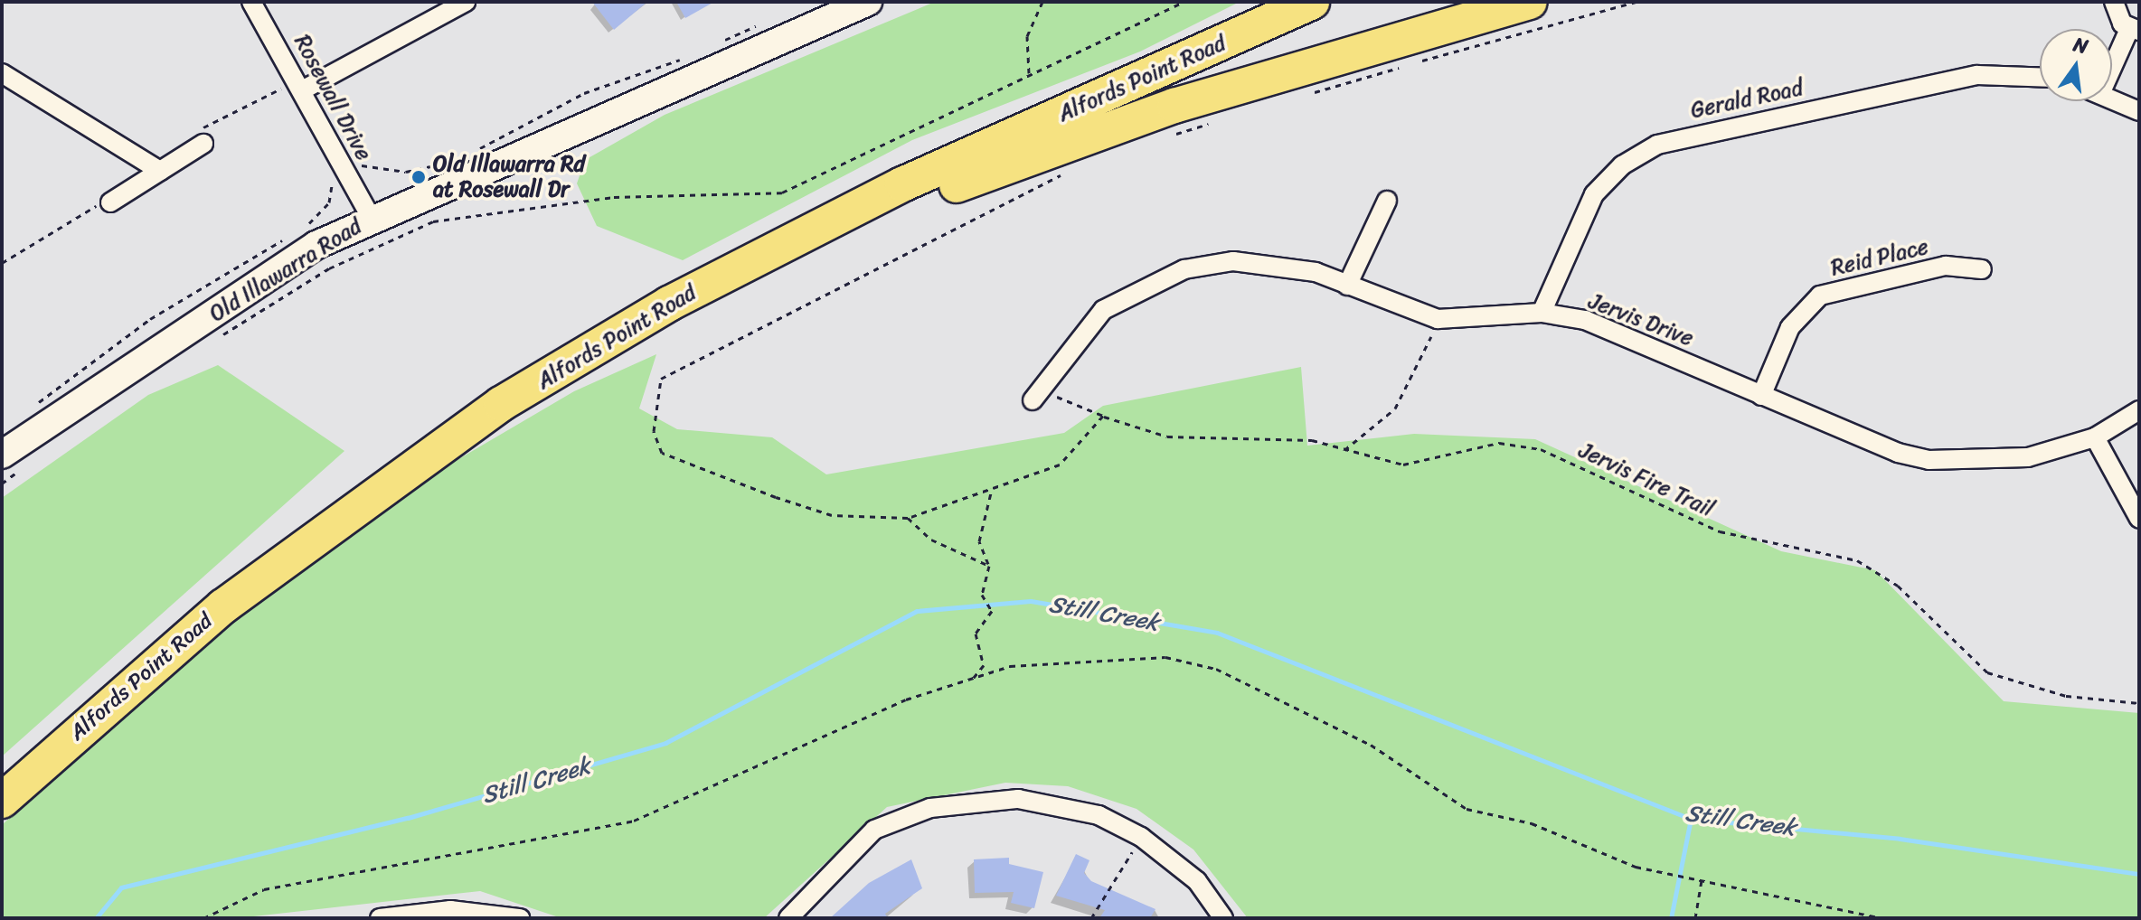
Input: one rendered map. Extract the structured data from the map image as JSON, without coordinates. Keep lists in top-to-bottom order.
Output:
{
  "streets": {
    "highway": ["Alfords Point Road"],
    "street": [
      "Rosewall Drive",
      "Gerald Road",
      "Reid Place",
      "Old Illawarra Road",
      "Jervis Drive"
    ],
    "path": ["Jervis Fire Trail"]
  },
  "crossings": [
    ["Rosewall Drive", "Old Illawarra Road"],
    ["Gerald Road", "Jervis Drive"],
    ["Reid Place", "Jervis Drive"],
    ["Jervis Drive", "Jervis Fire Trail"]
  ],
  "water": ["Still Creek"],
  "places": ["Old Illawarra Rd at Rosewall Dr"],
  "north": "top"
}
